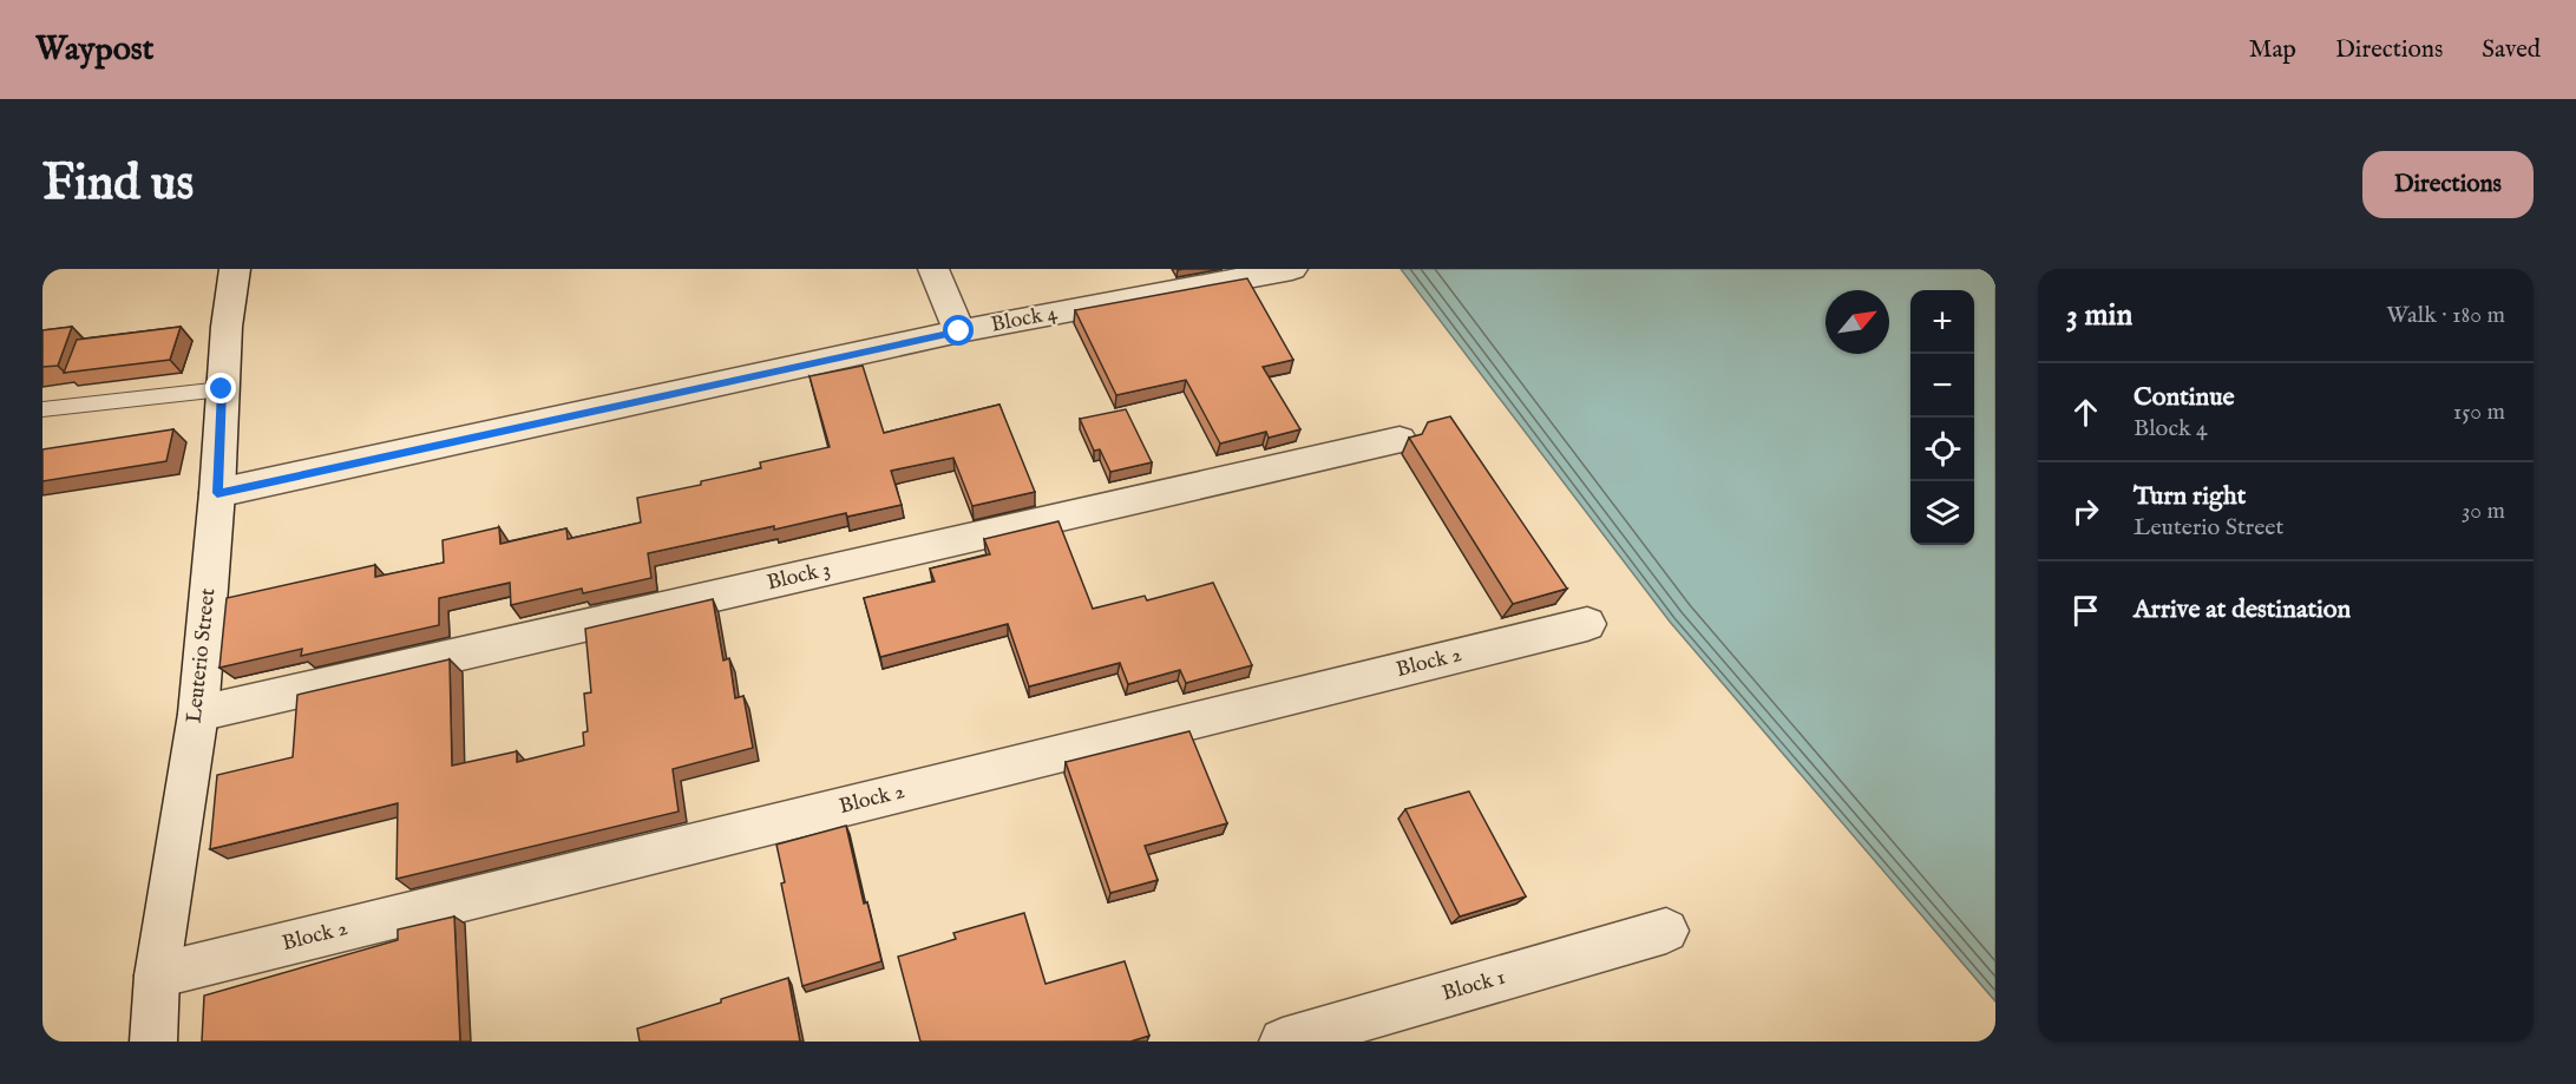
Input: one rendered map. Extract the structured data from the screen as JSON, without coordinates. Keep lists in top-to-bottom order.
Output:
{
  "streets": {
    "street": [
      "Block 4",
      "Block 3",
      "Leuterio Street",
      "Block 2",
      "Block 1"
    ]
  },
  "crossings": [
    ["Block 4", "Leuterio Street"],
    ["Block 3", "Leuterio Street"],
    ["Leuterio Street", "Block 2"]
  ],
  "north": "top right",
  "page": {
    "header": "Waypost",
    "nav": ["Map", "Directions", "Saved"],
    "buttons": "Directions",
    "title": "Find us",
    "heading": ["3 min", "Walk · 180 m"],
    "map_buttons": ["+", "−"],
    "list": [
      ["Continue", "Block 4", "150 m"],
      ["Turn right", "Leuterio Street", "30 m"],
      "Arrive at destination"
    ]
  }
}
